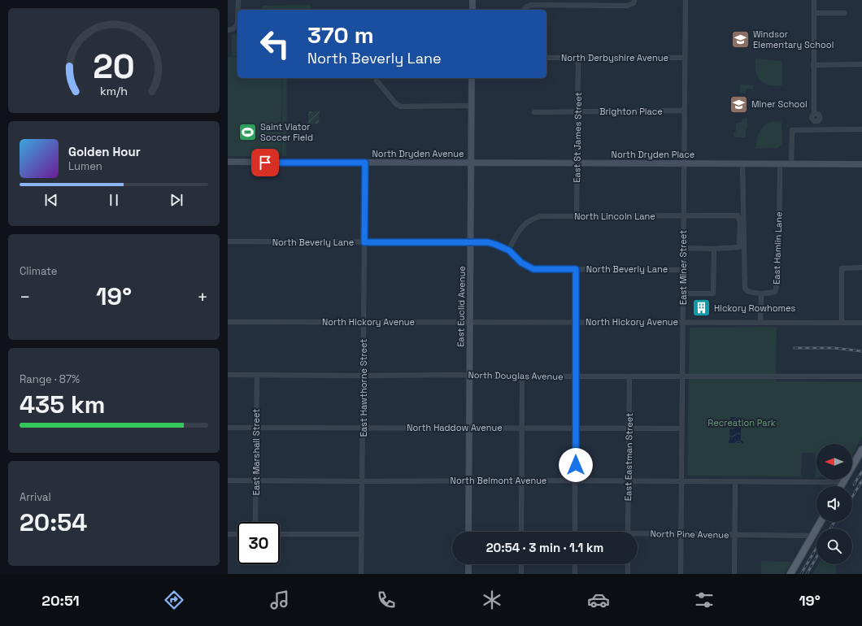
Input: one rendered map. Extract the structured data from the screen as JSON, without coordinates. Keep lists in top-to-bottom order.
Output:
{
  "streets": {
    "street": [
      "North Derbyshire Avenue",
      "Brighton Place",
      "East St James Street",
      "North Dryden Avenue",
      "North Dryden Place",
      "North Lincoln Lane",
      "North Beverly Lane",
      "East Hamlin Lane",
      "East Miner Street",
      "East Euclid Avenue",
      "North Hickory Avenue",
      "North Douglas Avenue",
      "East Hawthorne Street",
      "North Haddow Avenue",
      "East Marshall Street",
      "East Eastman Street",
      "North Belmont Avenue",
      "North Pine Avenue"
    ]
  },
  "crossings": [
    ["North Derbyshire Avenue", "East St James Street"],
    ["North Derbyshire Avenue", "East Miner Street"],
    ["Brighton Place", "East St James Street"],
    ["Brighton Place", "East Miner Street"],
    ["East St James Street", "North Dryden Place"],
    ["East St James Street", "North Lincoln Lane"],
    ["North Dryden Avenue", "North Dryden Place"],
    ["North Dryden Avenue", "East Euclid Avenue"],
    ["North Dryden Avenue", "East Hawthorne Street"],
    ["North Dryden Place", "East Hamlin Lane"],
    ["North Dryden Place", "East Miner Street"],
    ["North Dryden Place", "East Euclid Avenue"],
    ["North Lincoln Lane", "North Beverly Lane"],
    ["North Lincoln Lane", "East Miner Street"],
    ["North Beverly Lane", "East Miner Street"],
    ["North Beverly Lane", "East Euclid Avenue"],
    ["North Beverly Lane", "East Hawthorne Street"],
    ["East Miner Street", "North Hickory Avenue"],
    ["East Miner Street", "North Douglas Avenue"],
    ["East Miner Street", "North Haddow Avenue"],
    ["East Miner Street", "North Belmont Avenue"],
    ["East Miner Street", "North Pine Avenue"],
    ["East Euclid Avenue", "North Hickory Avenue"],
    ["East Euclid Avenue", "North Douglas Avenue"],
    ["East Euclid Avenue", "North Haddow Avenue"],
    ["East Euclid Avenue", "North Belmont Avenue"],
    ["North Hickory Avenue", "East Hawthorne Street"],
    ["North Douglas Avenue", "East Hawthorne Street"],
    ["North Douglas Avenue", "East Marshall Street"],
    ["North Douglas Avenue", "East Eastman Street"],
    ["East Hawthorne Street", "North Haddow Avenue"],
    ["East Hawthorne Street", "North Belmont Avenue"],
    ["North Haddow Avenue", "East Marshall Street"],
    ["North Haddow Avenue", "East Eastman Street"],
    ["East Marshall Street", "North Belmont Avenue"],
    ["East Eastman Street", "North Belmont Avenue"]
  ],
  "parks": ["Recreation Park"],
  "places": {
    "school or university": ["Windsor Elementary School", "Miner School"],
    "sports": ["Saint Viator Soccer Field"],
    "building": ["Hickory Rowhomes"]
  },
  "north": "left",
  "page": {
    "turn": ["370 m", "North Beverly Lane"],
    "song": ["Golden Hour", "Lumen"],
    "tile": [
      "Climate",
      ["Range · 87%", "435 km"],
      ["Arrival", "20:54"]
    ],
    "heat": ["−", "19°", "+"],
    "limit": "30",
    "trip": "20:54 · 3 min · 1.1 km",
    "tabs": ["20:51", "19°"],
    "gauge": ["20", "km/h"]
  }
}
